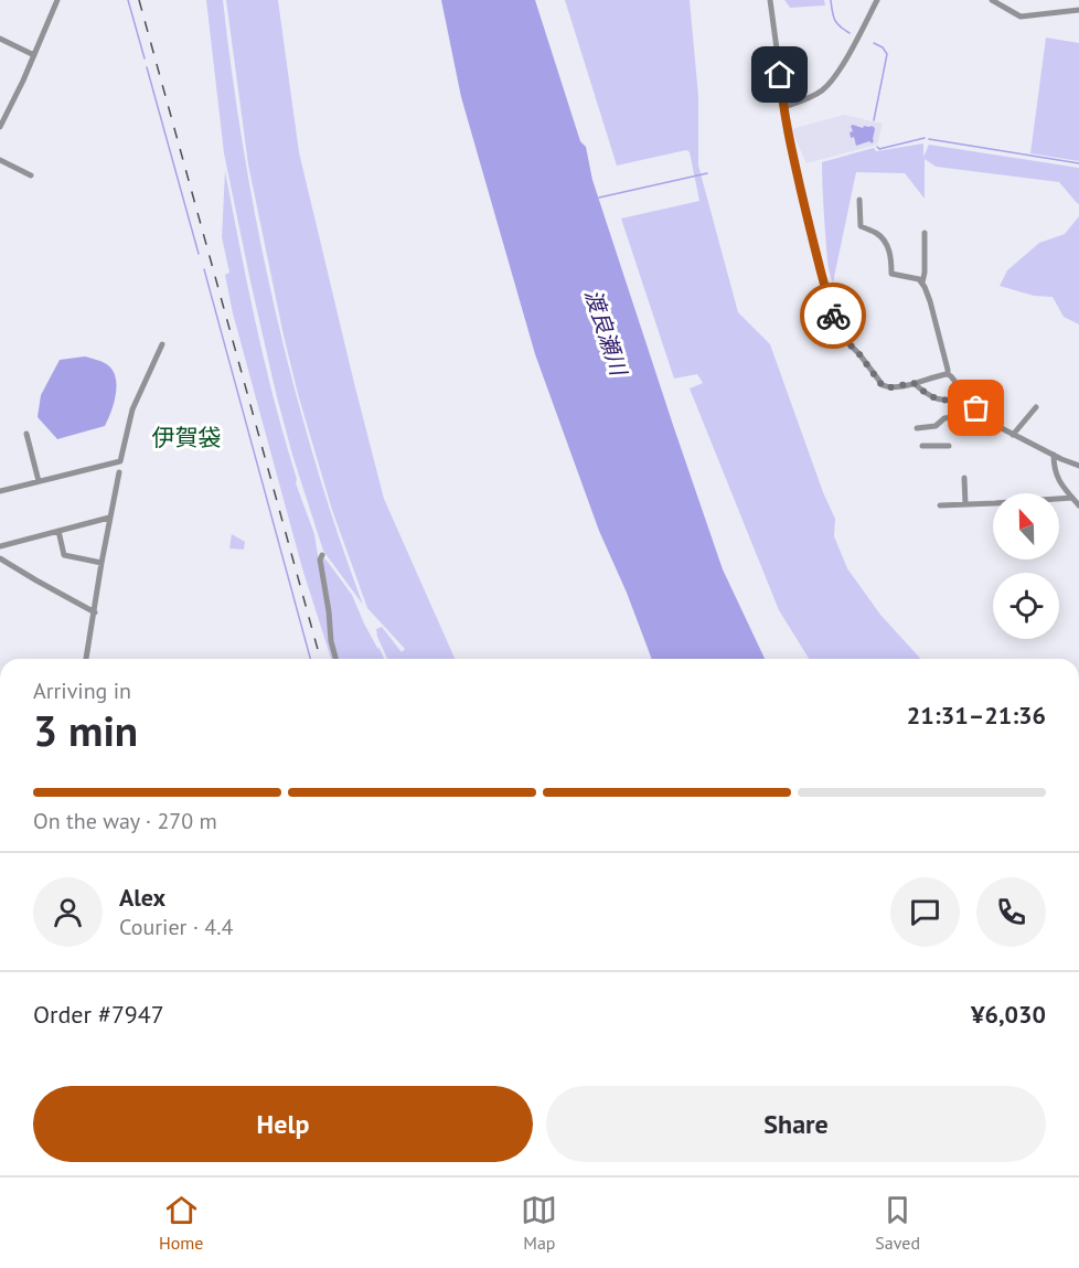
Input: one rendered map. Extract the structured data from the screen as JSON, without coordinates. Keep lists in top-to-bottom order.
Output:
{
  "districts": ["伊賀袋"],
  "water": ["渡良瀬川"],
  "north": "top",
  "page": {
    "heading": ["3 min", "Arriving in", "21:31–21:36"],
    "panel": [
      "Alex",
      "Courier · 4.4",
      "Order #7947",
      "¥6,030"
    ],
    "bar": "On the way · 270 m",
    "buttons": ["Help", "Share"],
    "tabs": ["Home", "Map", "Saved"]
  }
}
